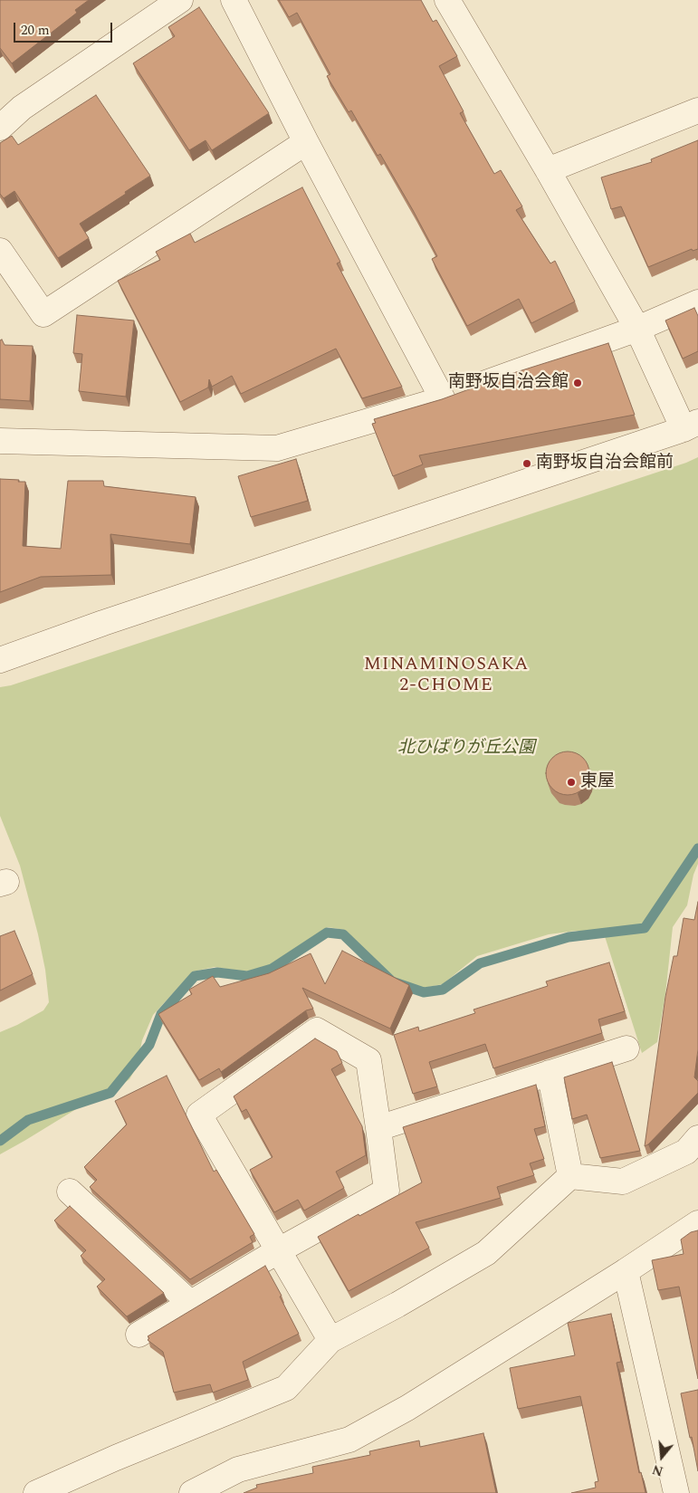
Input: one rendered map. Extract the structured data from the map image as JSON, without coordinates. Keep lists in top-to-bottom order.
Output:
{
  "districts": ["MINAMINOSAKA 2-CHOME"],
  "parks": ["北ひばりが丘公園"],
  "places": ["南野坂自治会館", "南野坂自治会館前", "東屋"],
  "scale_bar": "20 m",
  "north": "bottom"
}
